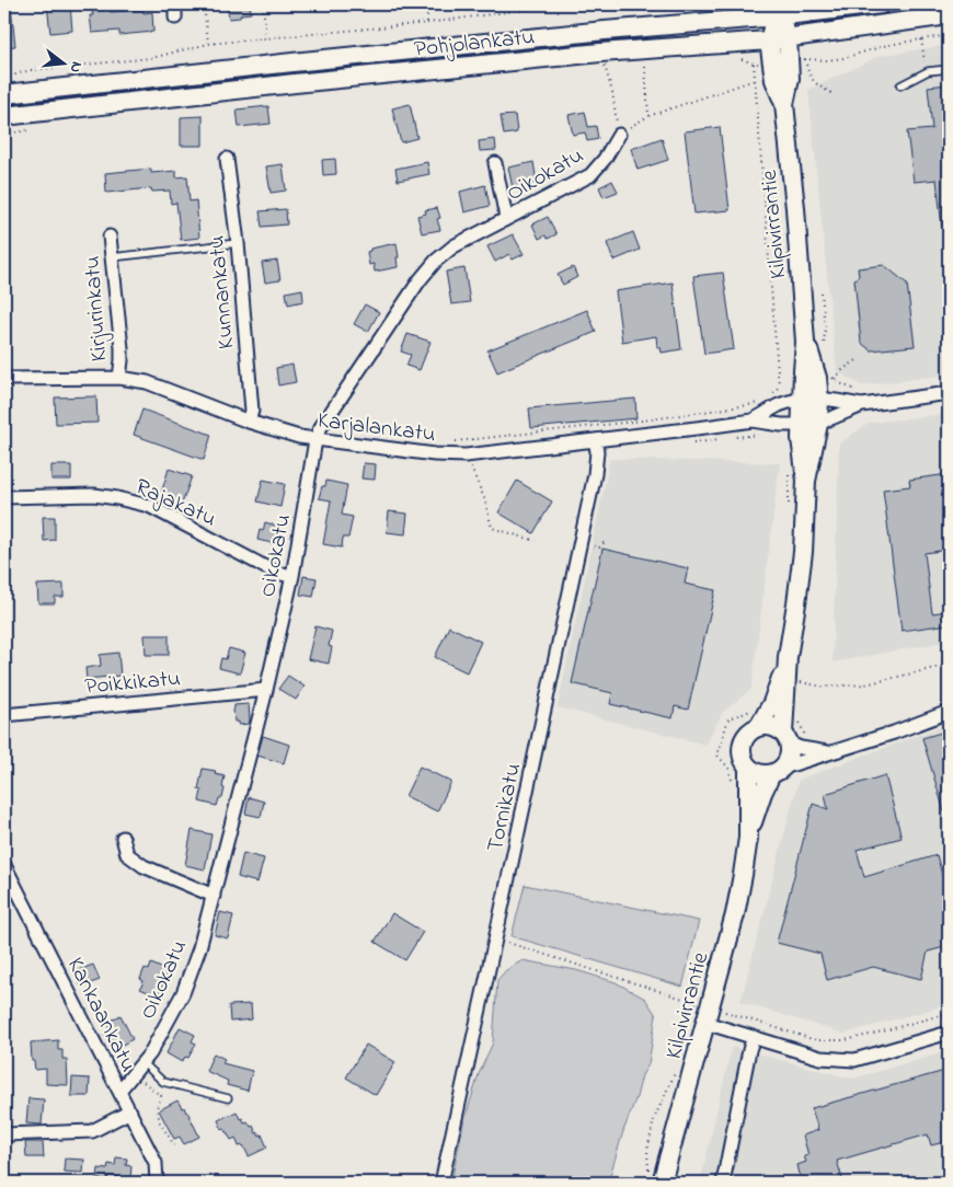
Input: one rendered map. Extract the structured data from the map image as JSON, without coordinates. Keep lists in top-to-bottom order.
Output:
{
  "streets": {
    "main road": ["Pohjolankatu", "Kilpivirrantie"],
    "street": [
      "Oikokatu",
      "Kunnankatu",
      "Kirjurinkatu",
      "Karjalankatu",
      "Rajakatu",
      "Poikkikatu",
      "Tornikatu",
      "Kankaankatu"
    ]
  },
  "crossings": [
    ["Pohjolankatu", "Kilpivirrantie"],
    ["Oikokatu", "Karjalankatu"],
    ["Oikokatu", "Rajakatu"],
    ["Oikokatu", "Poikkikatu"],
    ["Oikokatu", "Kankaankatu"],
    ["Kilpivirrantie", "Karjalankatu"],
    ["Kunnankatu", "Karjalankatu"],
    ["Kirjurinkatu", "Karjalankatu"],
    ["Karjalankatu", "Tornikatu"]
  ],
  "north": "right"
}
